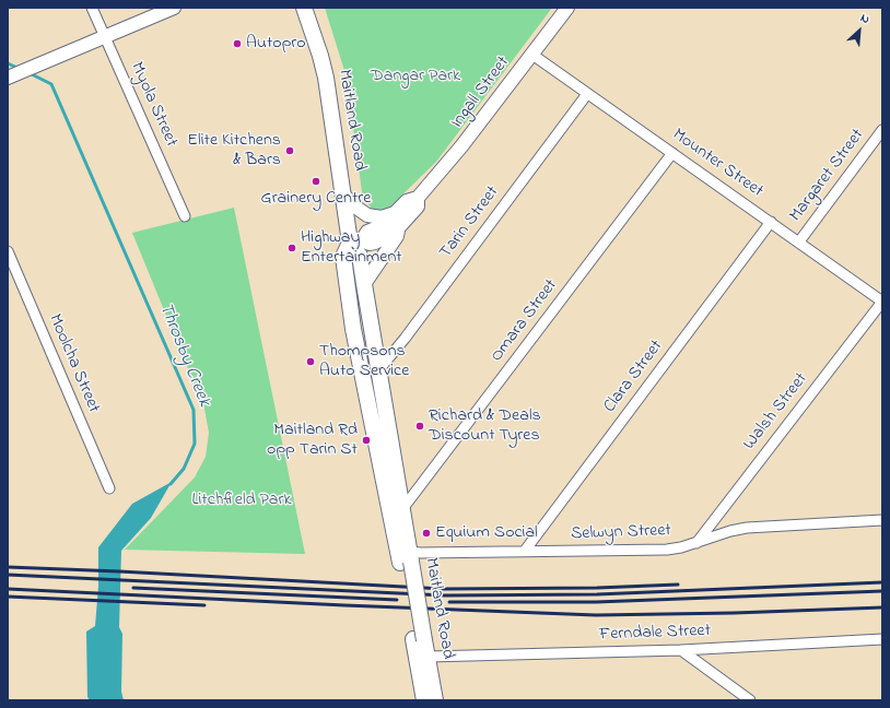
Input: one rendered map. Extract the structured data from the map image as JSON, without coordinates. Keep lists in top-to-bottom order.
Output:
{
  "streets": {
    "main road": ["Ingall Street", "Maitland Road"],
    "street": [
      "Myola Street",
      "Mounter Street",
      "Margaret Street",
      "Tarin Street",
      "Omara Street",
      "Moolcha Street",
      "Clara Street",
      "Walsh Street",
      "Selwyn Street",
      "Ferndale Street"
    ]
  },
  "crossings": [
    ["Ingall Street", "Maitland Road"],
    ["Ingall Street", "Mounter Street"],
    ["Maitland Road", "Tarin Street"],
    ["Maitland Road", "Omara Street"],
    ["Maitland Road", "Selwyn Street"],
    ["Maitland Road", "Ferndale Street"],
    ["Mounter Street", "Margaret Street"],
    ["Mounter Street", "Tarin Street"],
    ["Mounter Street", "Omara Street"],
    ["Mounter Street", "Clara Street"],
    ["Mounter Street", "Walsh Street"],
    ["Clara Street", "Selwyn Street"],
    ["Walsh Street", "Selwyn Street"]
  ],
  "water": ["Throsby Creek"],
  "parks": ["Dangar Park", "Litchfield Park"],
  "places": [
    "Autopro",
    "Elite Kitchens & Bars",
    "Grainery Centre",
    "Highway Entertainment",
    "Thompsons Auto Service",
    "Richard & Deals Discount Tyres",
    "Maitland Rd opp Tarin St",
    "Equium Social"
  ],
  "north": "top right"
}
